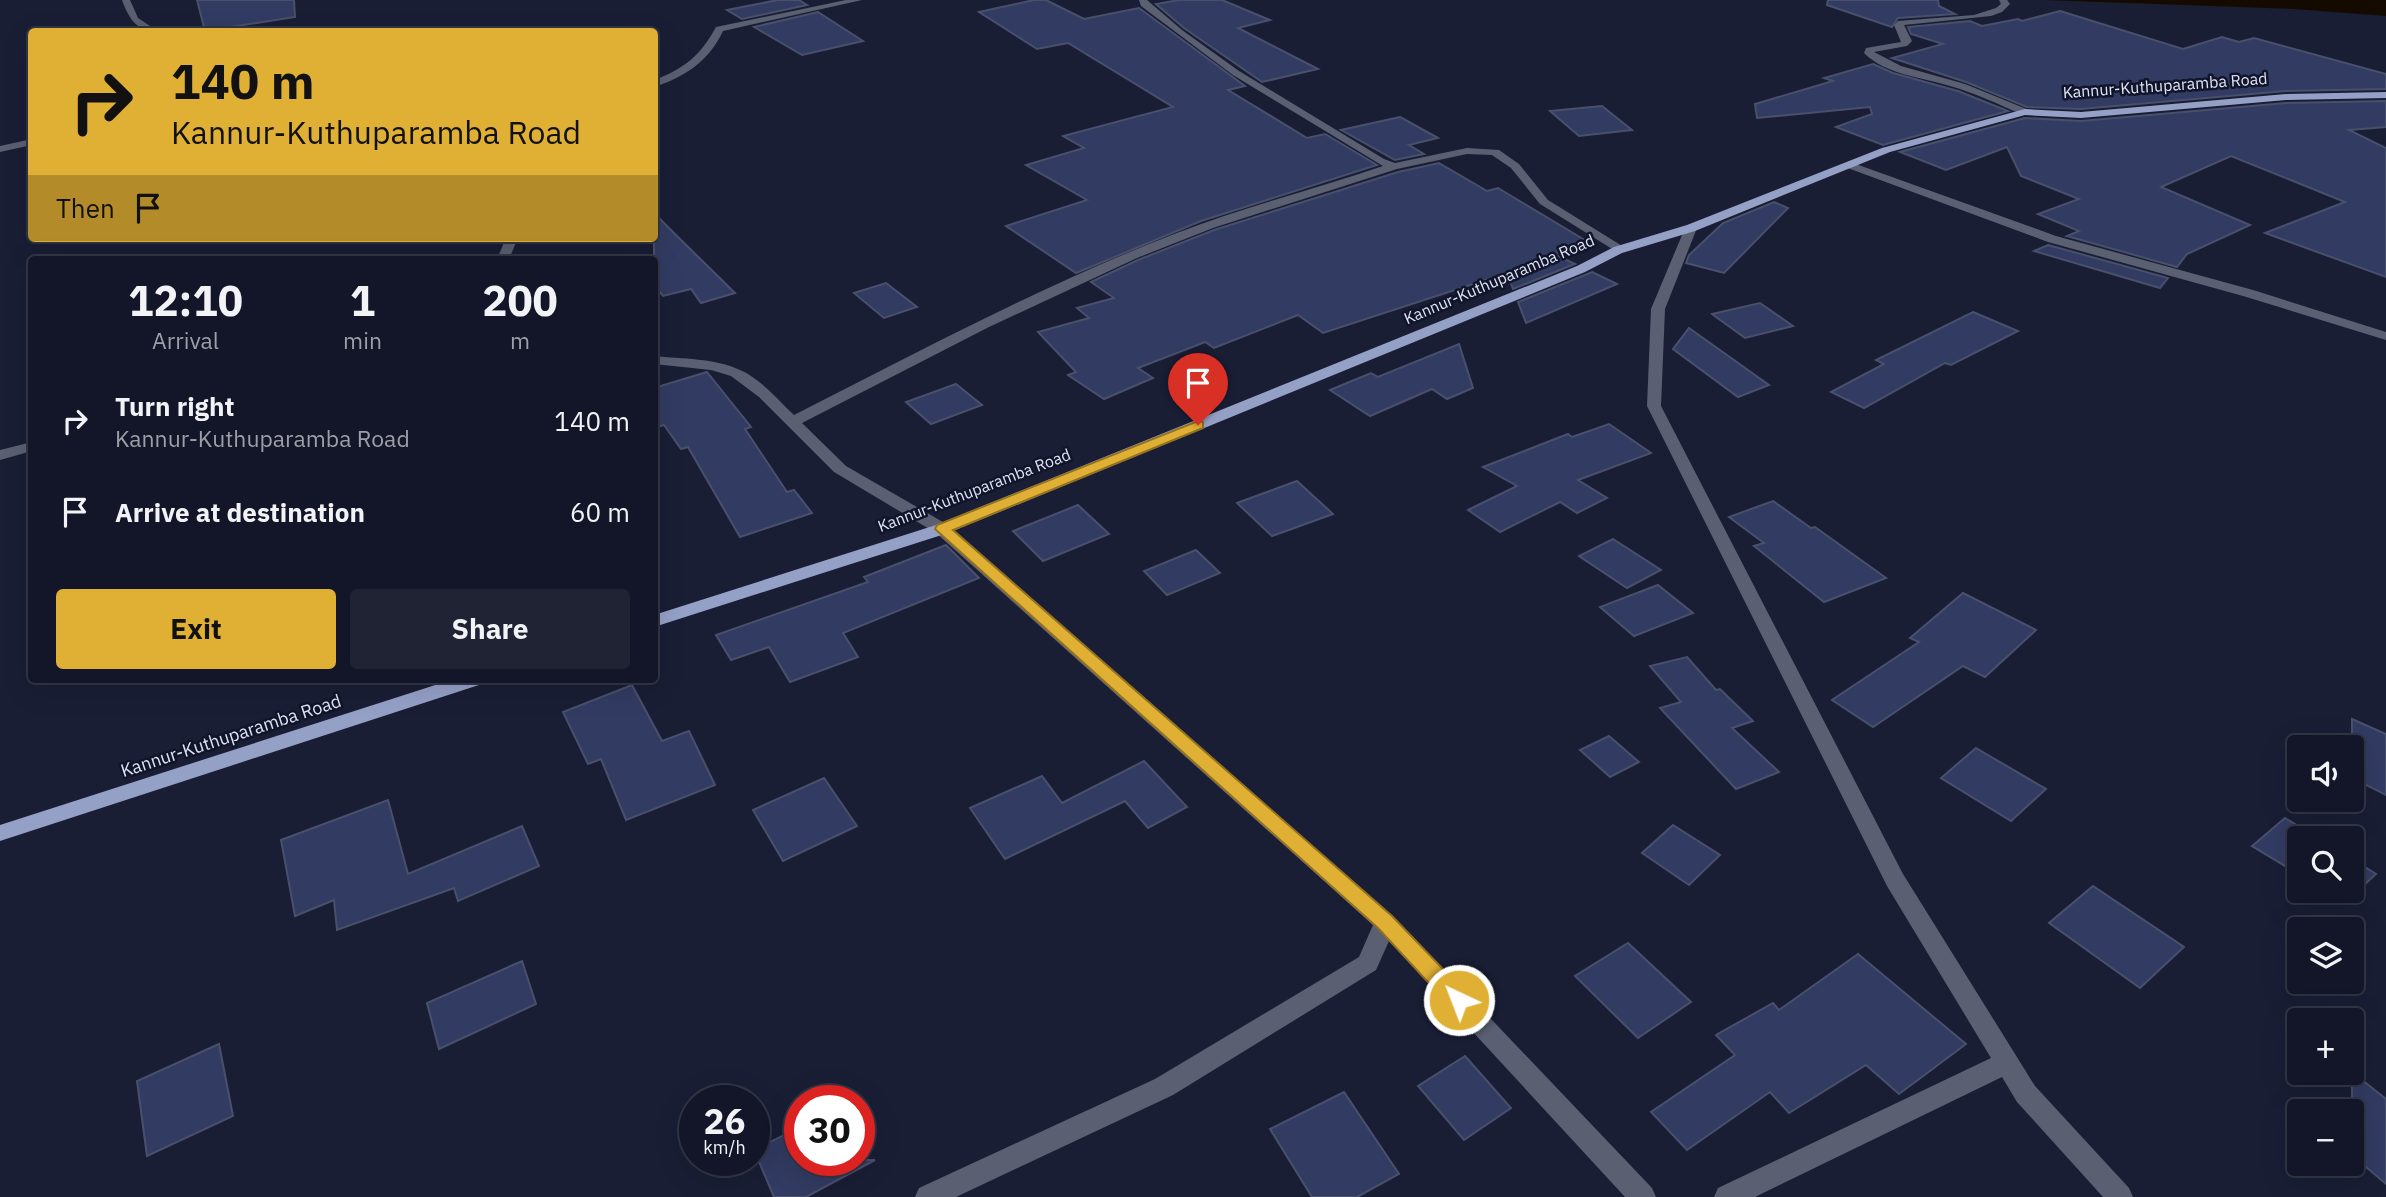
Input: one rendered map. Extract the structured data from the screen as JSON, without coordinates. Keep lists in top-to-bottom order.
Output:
{
  "streets": {
    "main road": ["Kannur-Kuthuparamba Road"]
  },
  "page": {
    "turn": ["140 m", "Kannur-Kuthuparamba Road"],
    "then": "Then",
    "eta": [
      "12:10",
      "Arrival",
      "1",
      "min",
      "200",
      "m"
    ],
    "list": [
      {
        "name": "Turn right",
        "note": "Kannur-Kuthuparamba Road",
        "value": "140 m"
      },
      {
        "name": "Arrive at destination",
        "value": "60 m"
      }
    ],
    "buttons": ["Exit", "Share"],
    "map_buttons": ["+", "−"],
    "speed": "26 km/h",
    "limit": "30"
  }
}
